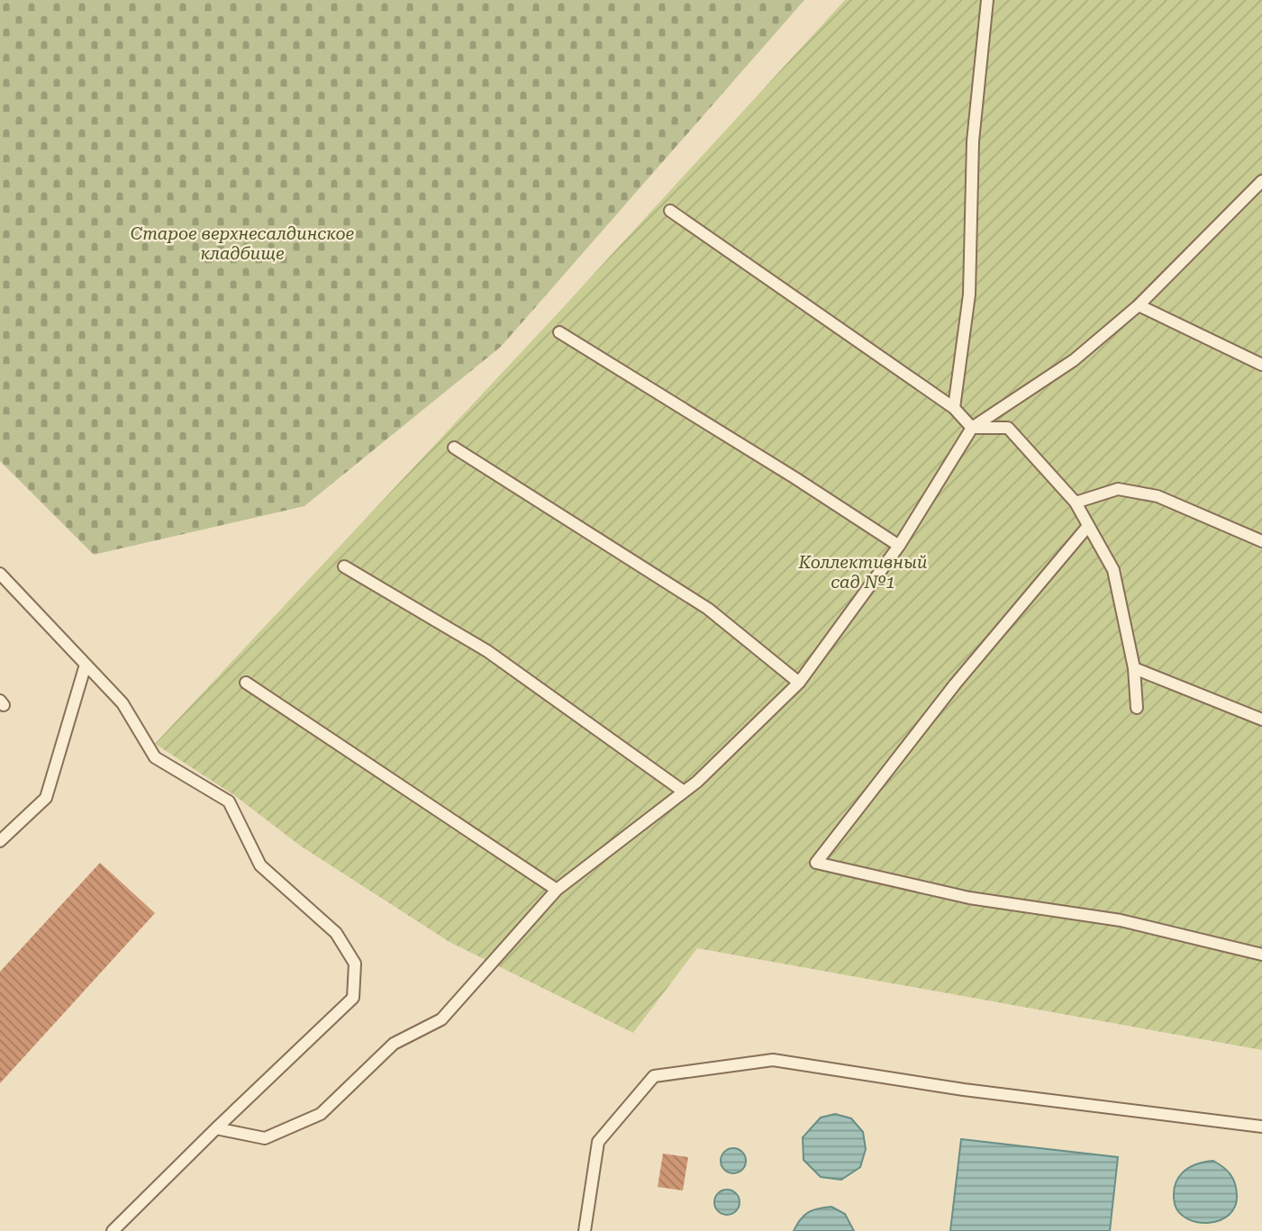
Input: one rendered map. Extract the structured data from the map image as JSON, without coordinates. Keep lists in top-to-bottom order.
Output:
{
  "parks": ["Старое верхнесалдинское кладбище", "Коллективный сад №1"]
}
